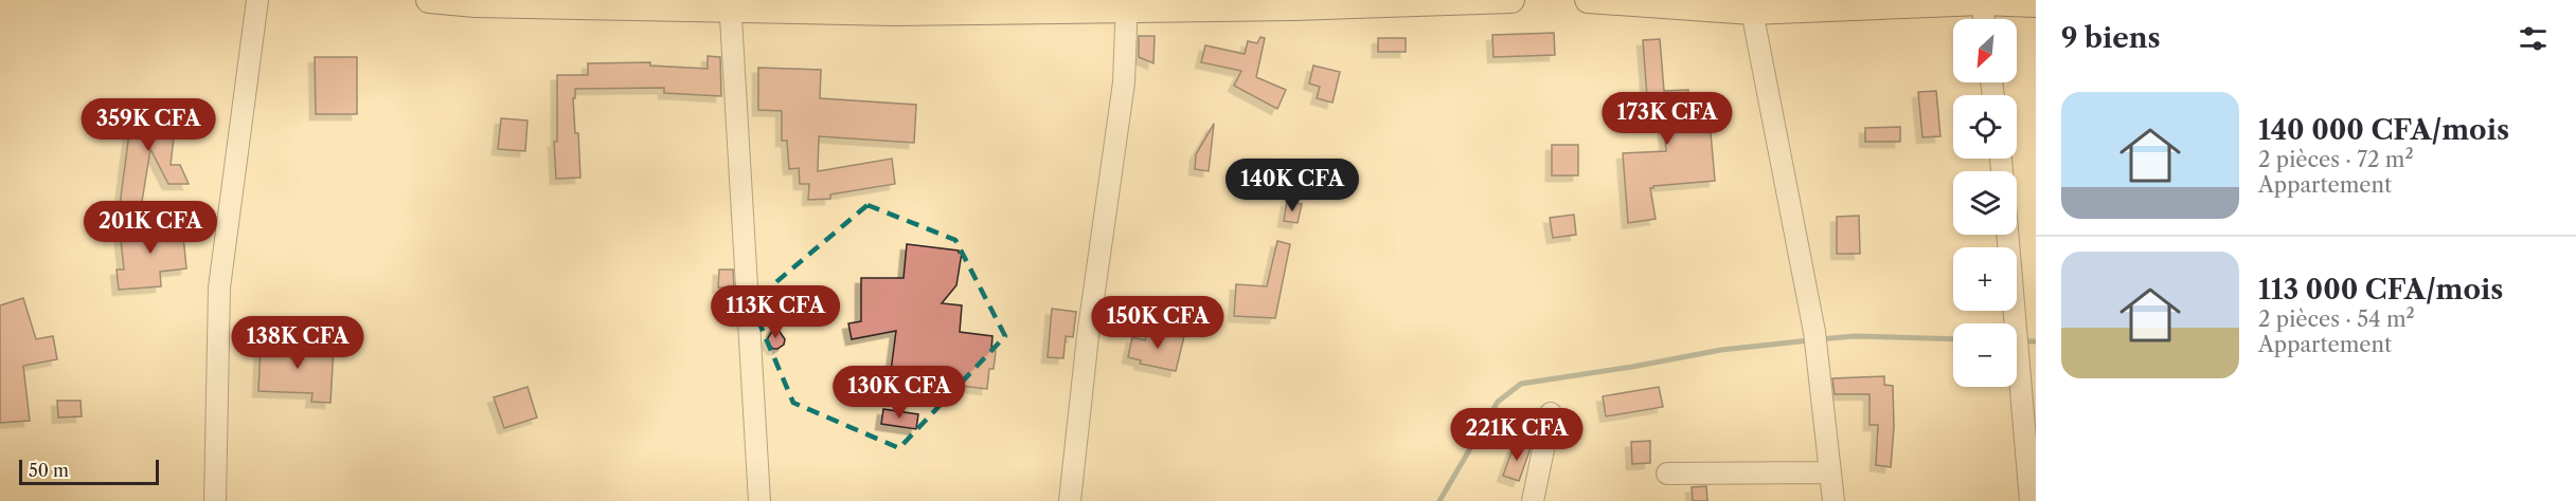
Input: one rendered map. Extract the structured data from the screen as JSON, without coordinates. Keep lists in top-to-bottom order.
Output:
{
  "scale_bar": "50 m",
  "north": "bottom left",
  "page": {
    "heading": "9 biens",
    "map_buttons": ["+", "−"],
    "list": [
      {
        "name": "140 000 CFA/mois",
        "note": "2 pièces · 72 m² · Appartement"
      },
      {
        "name": "113 000 CFA/mois",
        "note": "2 pièces · 54 m² · Appartement"
      }
    ],
    "price": [
      "173K CFA",
      "359K CFA",
      "140K CFA",
      "201K CFA",
      "113K CFA",
      "150K CFA",
      "138K CFA",
      "130K CFA",
      "221K CFA"
    ],
    "scale": "50 m"
  }
}
